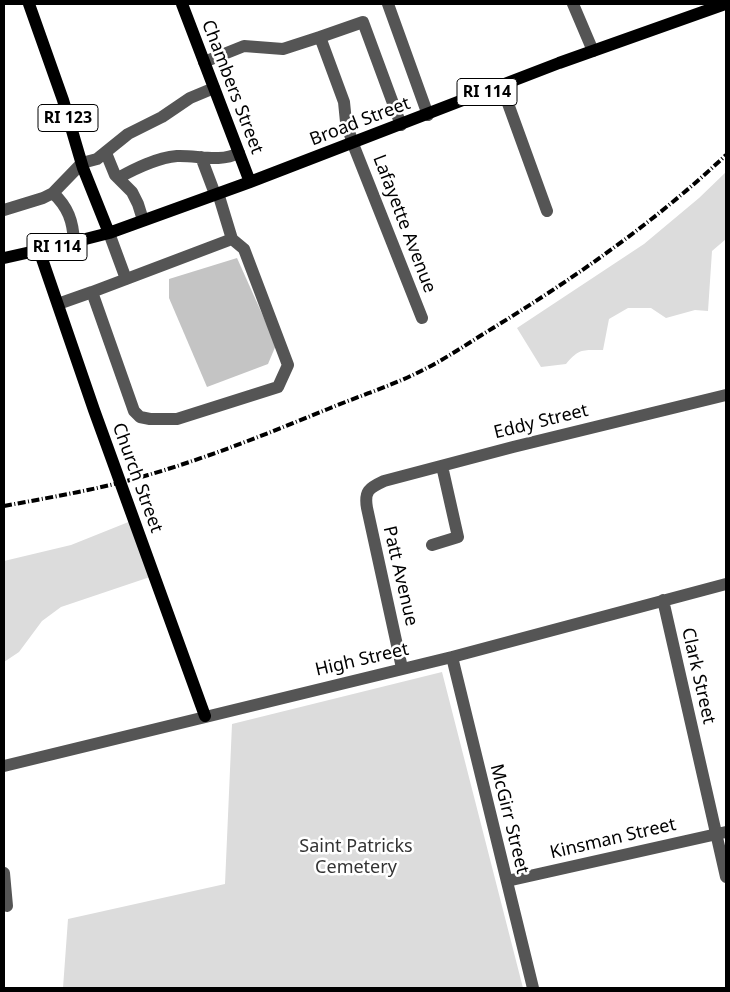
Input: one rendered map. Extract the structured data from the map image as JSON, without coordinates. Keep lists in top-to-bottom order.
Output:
{
  "streets": {
    "main road": [
      "Chambers Street",
      "RI 114",
      "RI 123",
      "Broad Street",
      "Church Street"
    ],
    "street": [
      "Lafayette Avenue",
      "Eddy Street",
      "Patt Avenue",
      "High Street",
      "Clark Street",
      "McGirr Street",
      "Kinsman Street"
    ]
  },
  "crossings": [
    ["Chambers Street", "Broad Street"],
    ["RI 123", "Broad Street"],
    ["Broad Street", "Lafayette Avenue"],
    ["Broad Street", "Church Street"],
    ["Eddy Street", "Patt Avenue"],
    ["Church Street", "High Street"],
    ["Patt Avenue", "High Street"],
    ["High Street", "Clark Street"],
    ["High Street", "McGirr Street"],
    ["Clark Street", "Kinsman Street"],
    ["McGirr Street", "Kinsman Street"]
  ],
  "parks": ["Saint Patricks Cemetery"]
}
